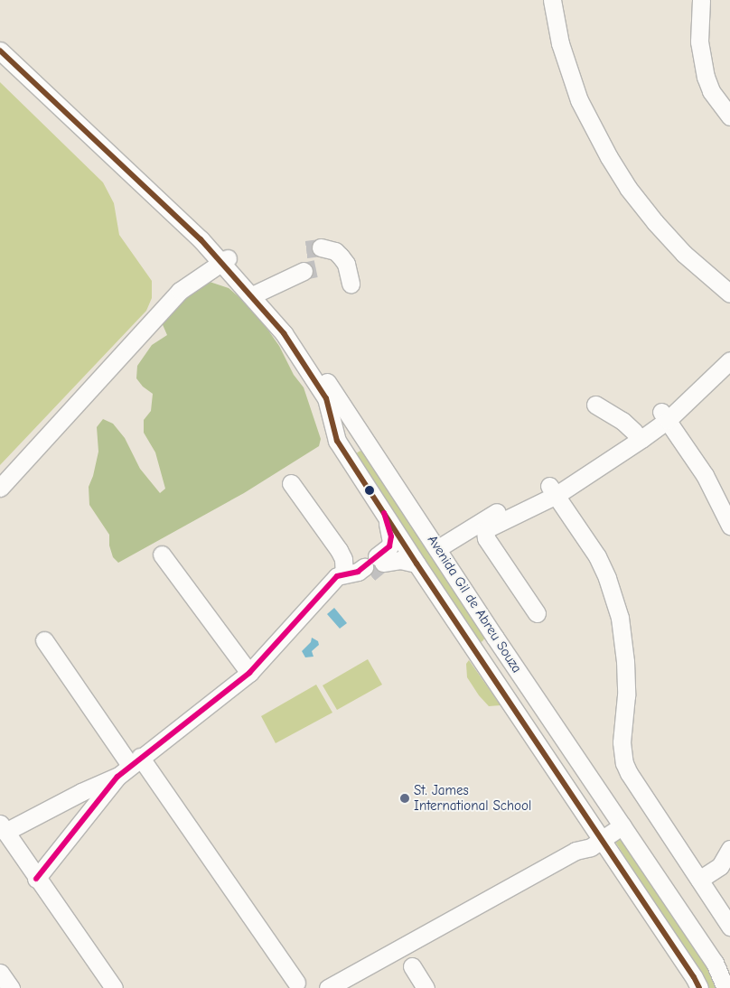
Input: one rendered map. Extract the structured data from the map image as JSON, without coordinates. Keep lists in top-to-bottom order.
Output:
{
  "streets": {
    "street": ["Avenida Gil de Abreu Souza"]
  },
  "places": ["St. James International School"]
}
